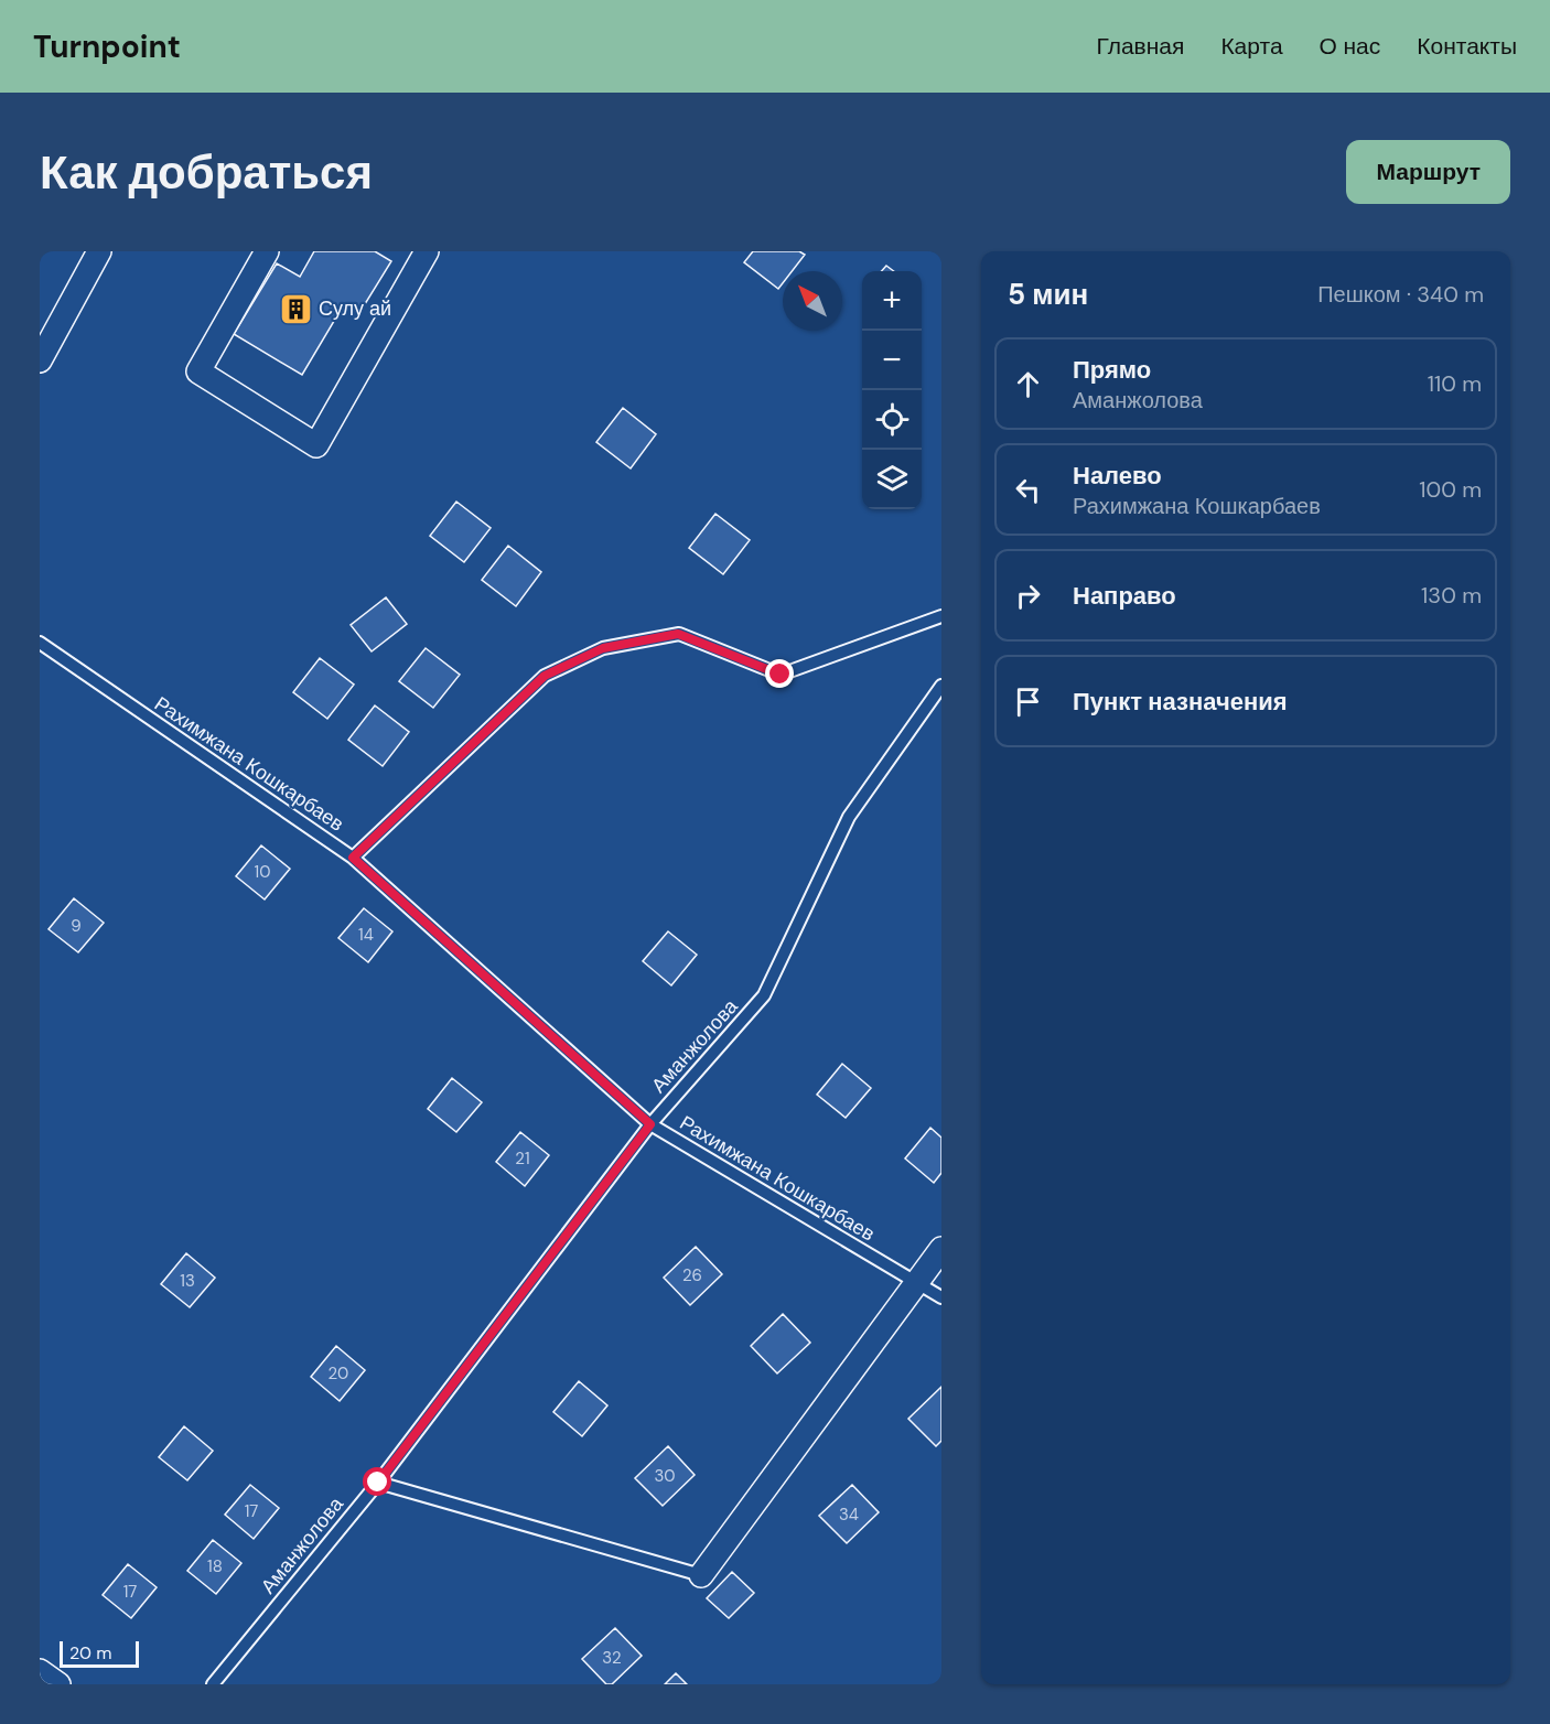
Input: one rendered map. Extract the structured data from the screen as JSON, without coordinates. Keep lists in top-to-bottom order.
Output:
{
  "streets": {
    "lane": ["Рахимжана Кошкарбаев", "Аманжолова"]
  },
  "crossings": [
    ["Рахимжана Кошкарбаев", "Аманжолова"]
  ],
  "places": {
    "building": ["Сулу ай"]
  },
  "house_numbers": [
    "10",
    "9",
    "14",
    "21",
    "26",
    "13",
    "20",
    "30",
    "17",
    "34",
    "18",
    "17",
    "32"
  ],
  "scale_bar": "20 m",
  "north": "top left",
  "page": {
    "header": "Turnpoint",
    "nav": [
      "Главная",
      "Карта",
      "О нас",
      "Контакты"
    ],
    "buttons": "Маршрут",
    "title": "Как добраться",
    "heading": ["5 мин", "Пешком · 340 m"],
    "map_buttons": ["+", "−"],
    "list": [
      ["Прямо", "Аманжолова", "110 m"],
      ["Налево", "Рахимжана Кошкарбаев", "100 m"],
      ["Направо", "130 m"],
      "Пункт назначения"
    ],
    "scale": "20 m"
  }
}
